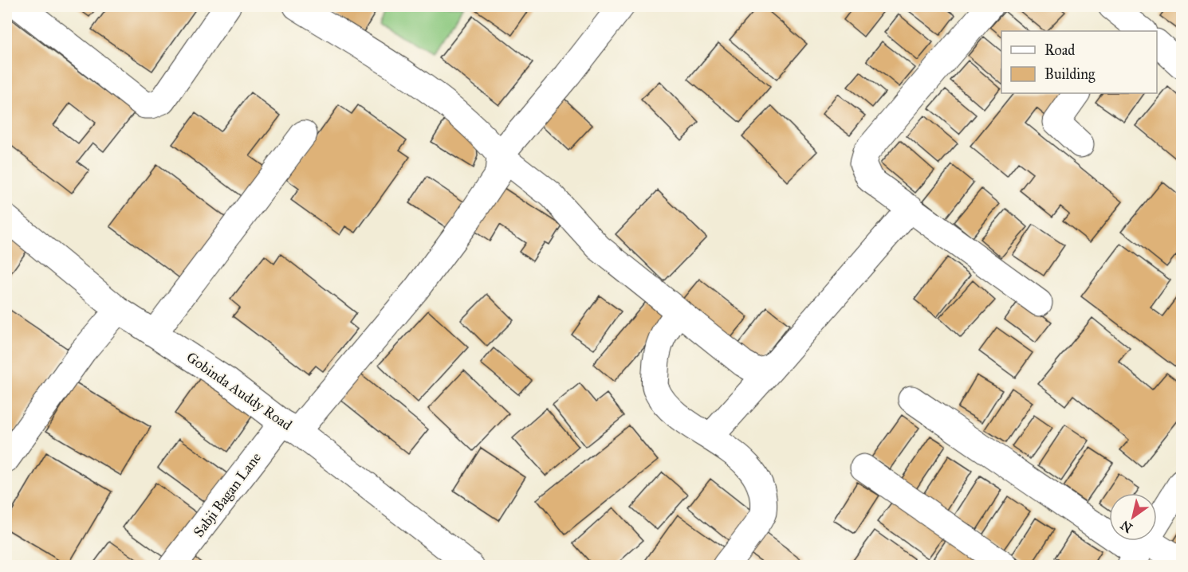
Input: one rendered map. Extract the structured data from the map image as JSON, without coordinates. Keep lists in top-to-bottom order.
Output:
{
  "streets": {
    "street": ["Gobinda Auddy Road", "Sabji Bagan Lane"]
  },
  "crossings": [
    ["Gobinda Auddy Road", "Sabji Bagan Lane"]
  ],
  "legend": ["Road", "Building"],
  "north": "bottom left"
}
